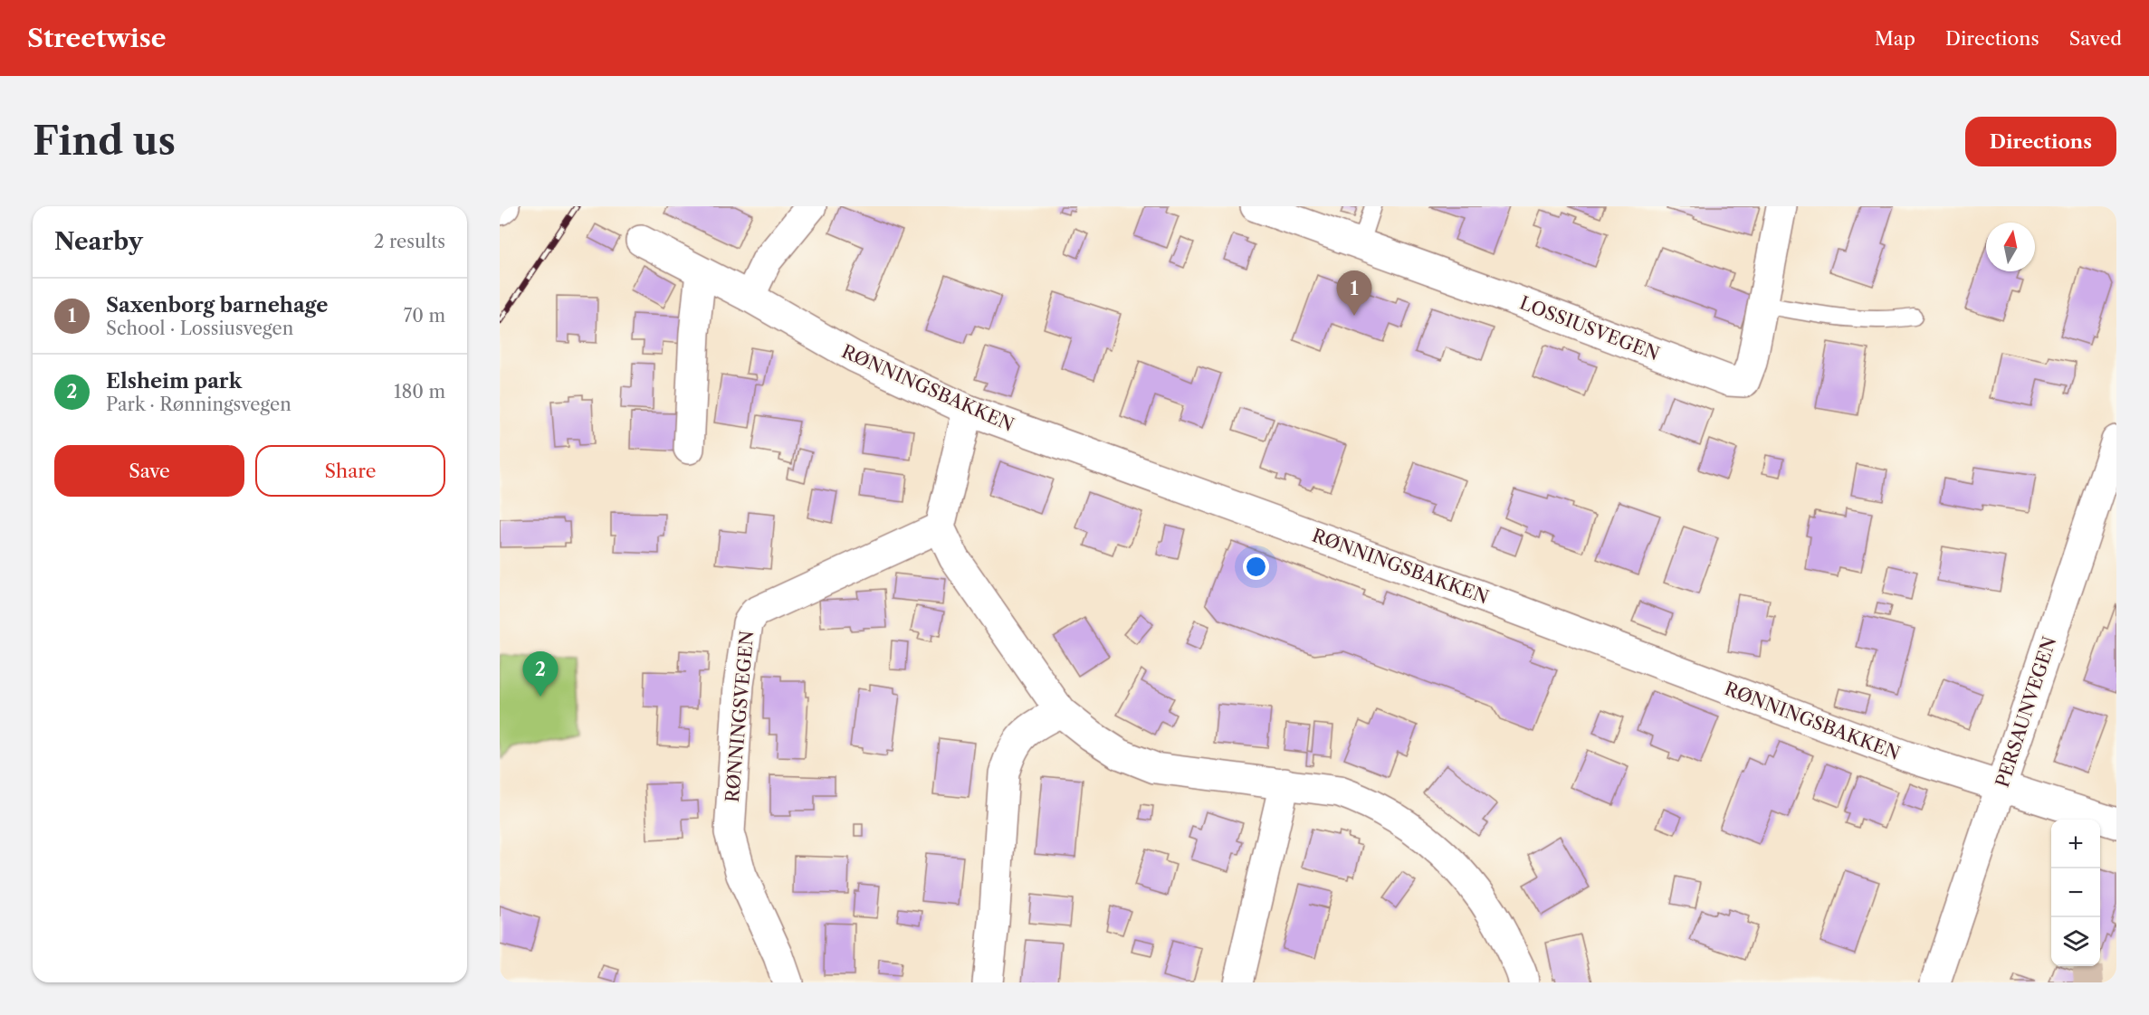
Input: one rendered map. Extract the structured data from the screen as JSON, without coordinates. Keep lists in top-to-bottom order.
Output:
{
  "streets": {
    "street": [
      "LOSSIUSVEGEN",
      "RØNNINGSBAKKEN",
      "PERSAUNVEGEN",
      "RØNNINGSVEGEN"
    ]
  },
  "crossings": [
    ["RØNNINGSBAKKEN", "PERSAUNVEGEN"]
  ],
  "north": "top",
  "page": {
    "header": "Streetwise",
    "nav": ["Map", "Directions", "Saved"],
    "buttons": [
      "Directions",
      ["Save", "Share"]
    ],
    "title": "Find us",
    "heading": ["Nearby", "2 results"],
    "pins": ["1", "2"],
    "list": [
      {
        "mark": "1",
        "name": "Saxenborg barnehage",
        "note": "School · Lossiusvegen",
        "value": "70 m"
      },
      {
        "mark": "2",
        "name": "Elsheim park",
        "note": "Park · Rønningsvegen",
        "value": "180 m"
      }
    ],
    "map_buttons": ["+", "−"]
  }
}
